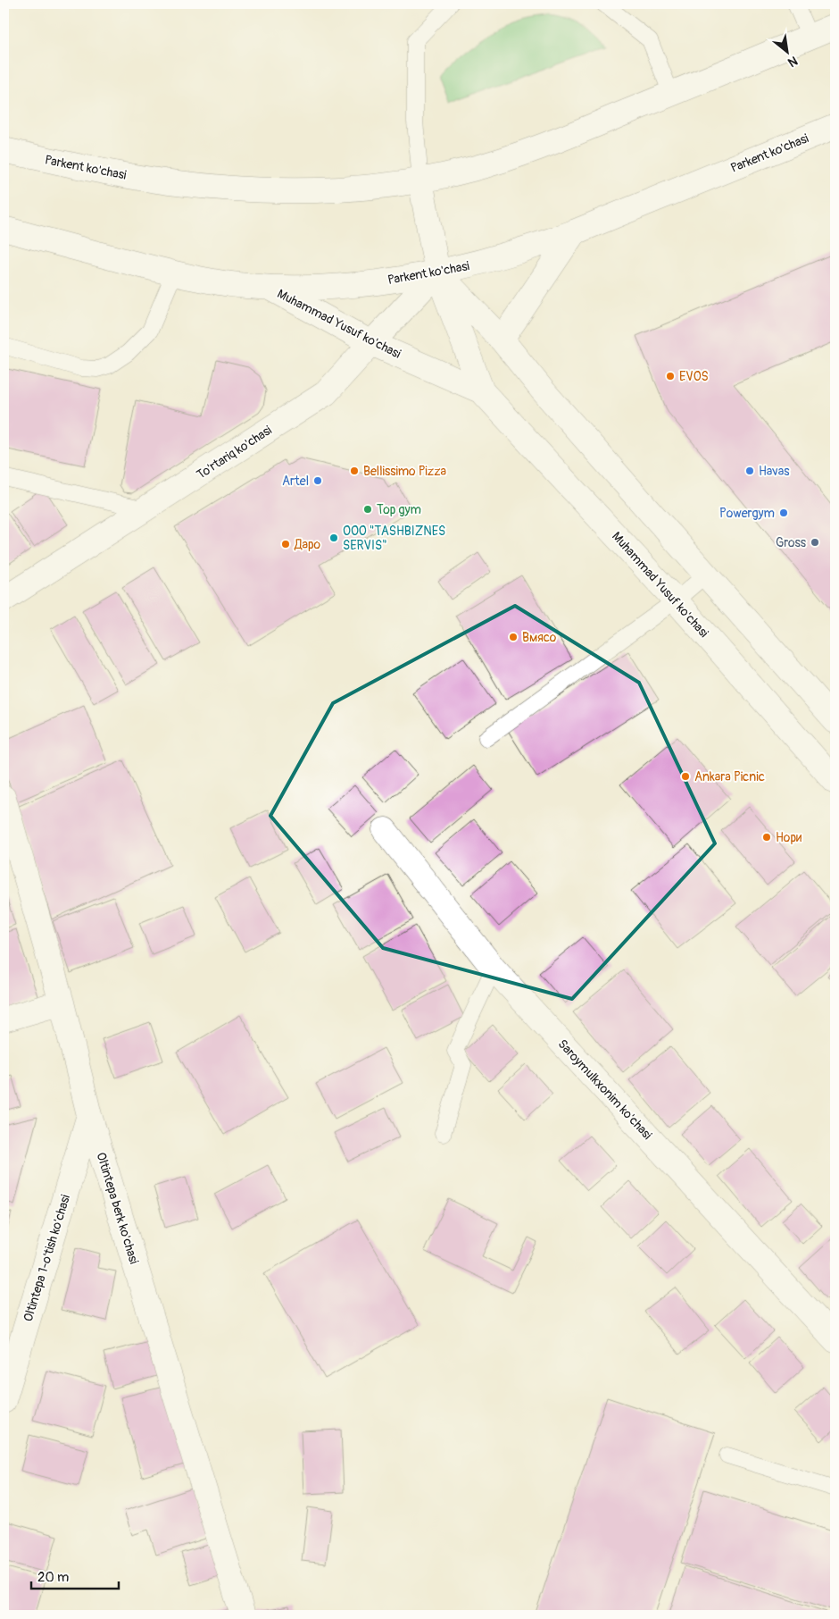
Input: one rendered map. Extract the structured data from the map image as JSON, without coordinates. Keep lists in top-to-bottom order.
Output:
{
  "streets": {
    "street": [
      "Parkent ko'chasi",
      "Muhammad Yusuf ko'chasi",
      "To'rtariq ko'chasi",
      "Saroymulkxonim ko'chasi",
      "Oltintepa berk ko'chasi",
      "Oltintepa 1-o'tish ko'chasi"
    ]
  },
  "crossings": [
    ["Parkent ko'chasi", "Muhammad Yusuf ko'chasi"],
    ["Parkent ko'chasi", "To'rtariq ko'chasi"],
    ["Muhammad Yusuf ko'chasi", "To'rtariq ko'chasi"],
    ["Oltintepa berk ko'chasi", "Oltintepa 1-o'tish ko'chasi"]
  ],
  "places": [
    "EVOS",
    "Bellissimo Pizza",
    "Havas",
    "Artel",
    "Top gym",
    "Powergym",
    "ООО \"TASHBIZNES SERVIS\"",
    "Gross",
    "Даро",
    "Вмясо",
    "Ankara Picnic",
    "Нори"
  ],
  "scale_bar": "20 m",
  "north": "bottom right"
}
